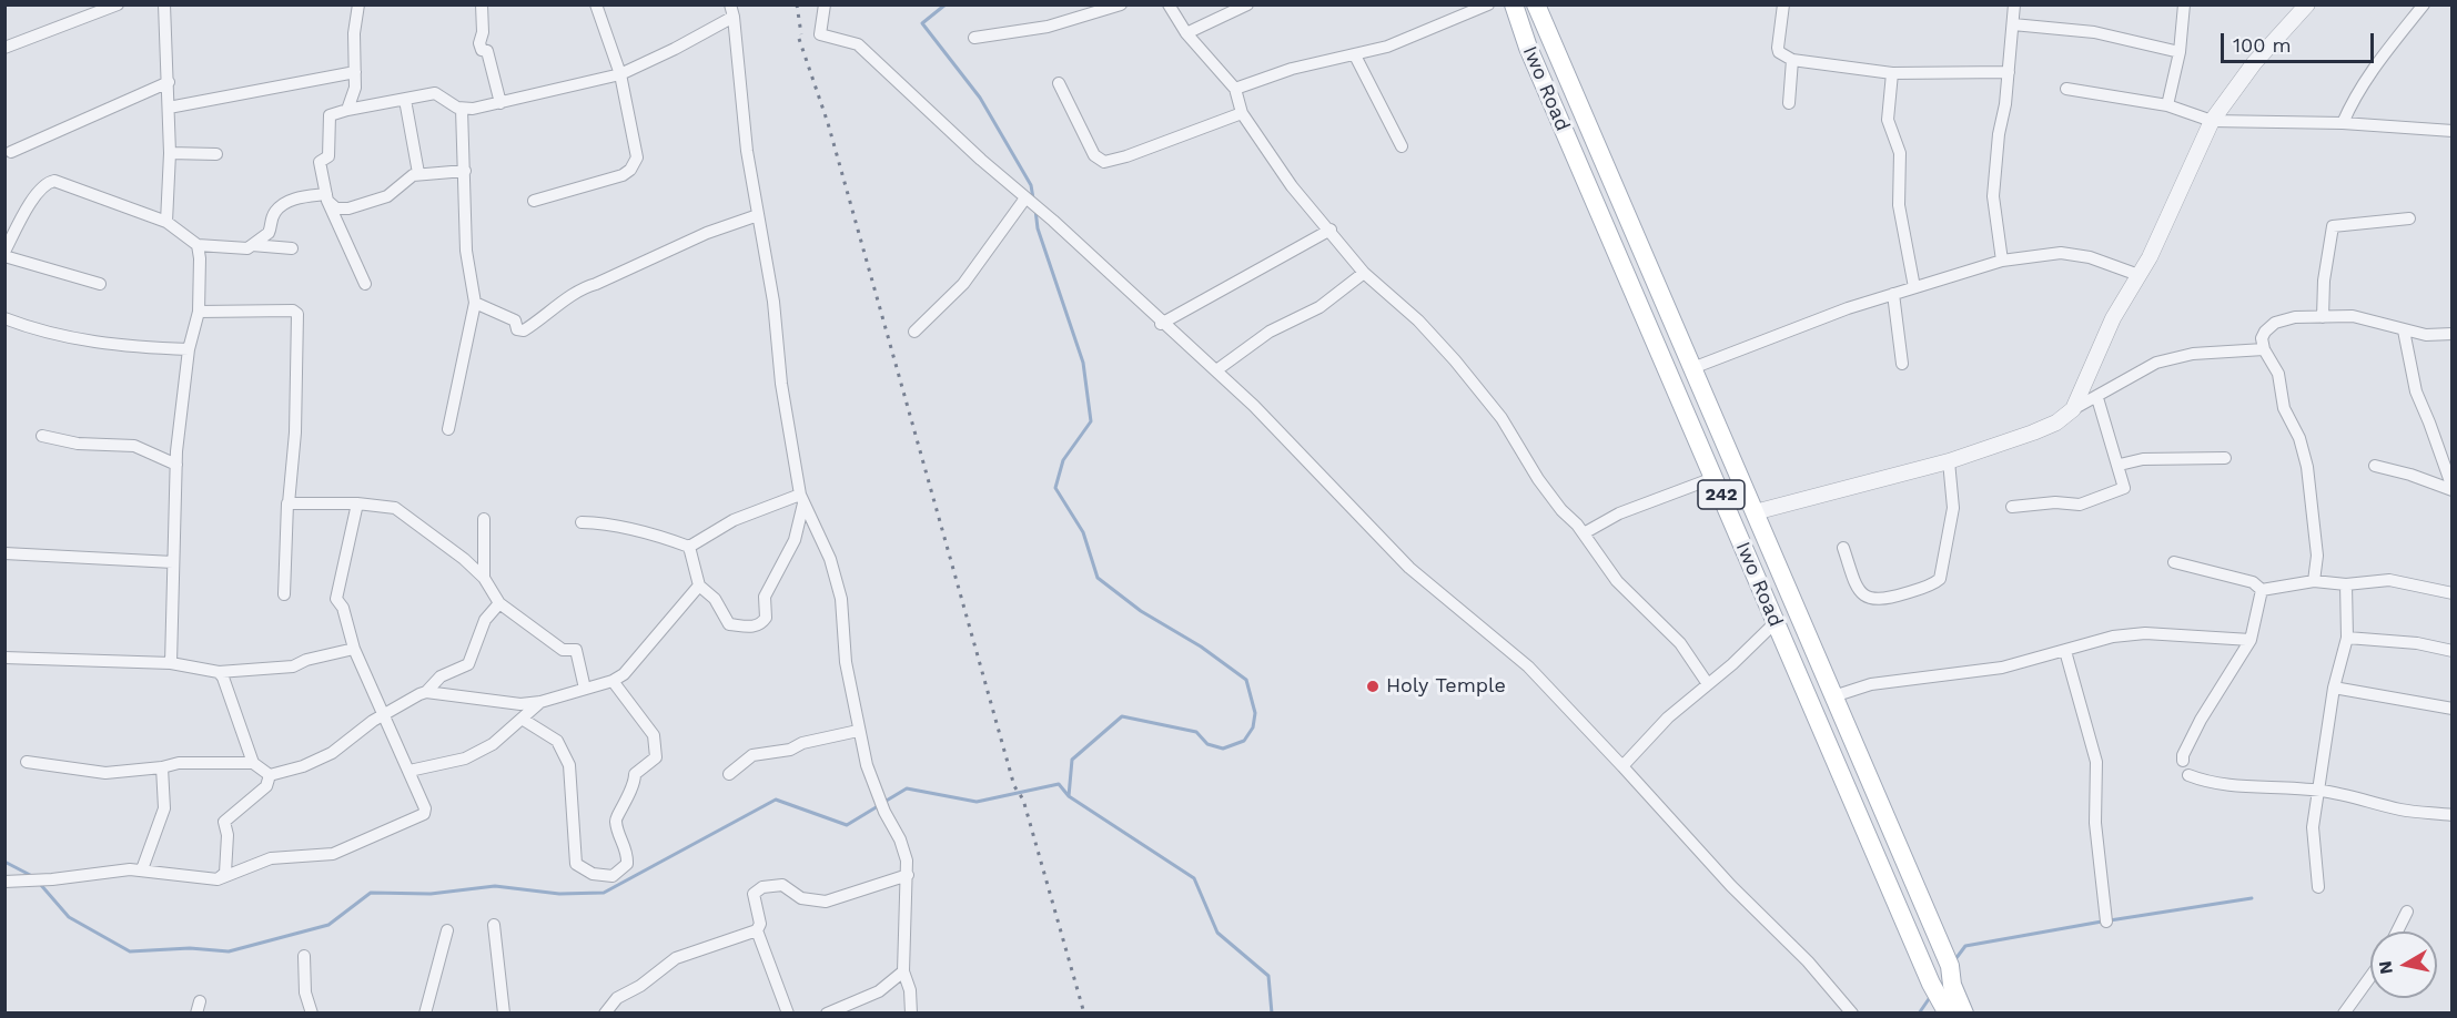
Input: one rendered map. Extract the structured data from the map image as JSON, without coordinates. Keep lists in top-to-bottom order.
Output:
{
  "streets": {
    "main road": ["Iwo Road", "242"]
  },
  "places": ["Holy Temple"],
  "scale_bar": "100 m",
  "north": "left"
}
